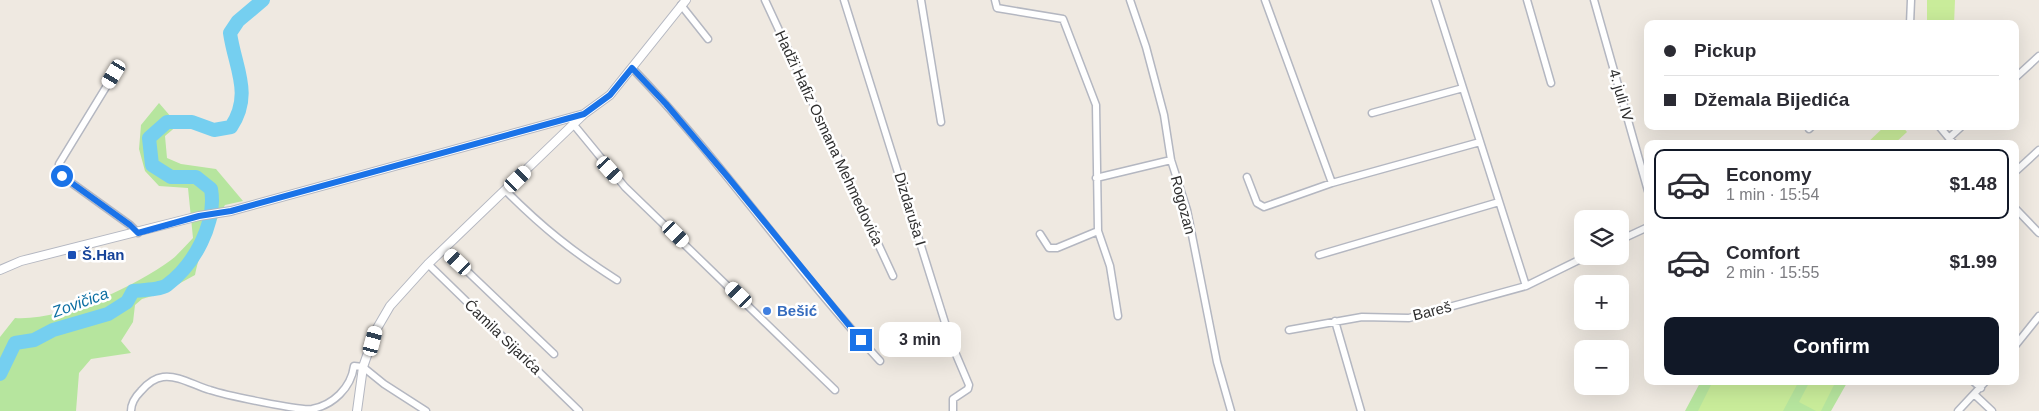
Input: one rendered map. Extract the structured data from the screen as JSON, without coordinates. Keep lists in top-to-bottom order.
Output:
{
  "streets": {
    "street": [
      "4. juli IV",
      "Hadži Hafiz Osmana Mehmedovića",
      "Rogozan",
      "Dizdaruša I",
      "Bareš",
      "Ćamila Sijarića"
    ]
  },
  "water": ["Zovičica"],
  "places": {
    "transit": ["Š.Han"],
    "other": ["Bešić"]
  },
  "page": {
    "banner": ["Pickup", "Džemala Bijedića"],
    "list": [
      {
        "name": "Economy",
        "note": "1 min · 15:54",
        "value": "$1.48"
      },
      {
        "name": "Comfort",
        "note": "2 min · 15:55",
        "value": "$1.99"
      }
    ],
    "map_buttons": ["+", "−"],
    "buttons": "Confirm",
    "bubble": "3 min"
  }
}
